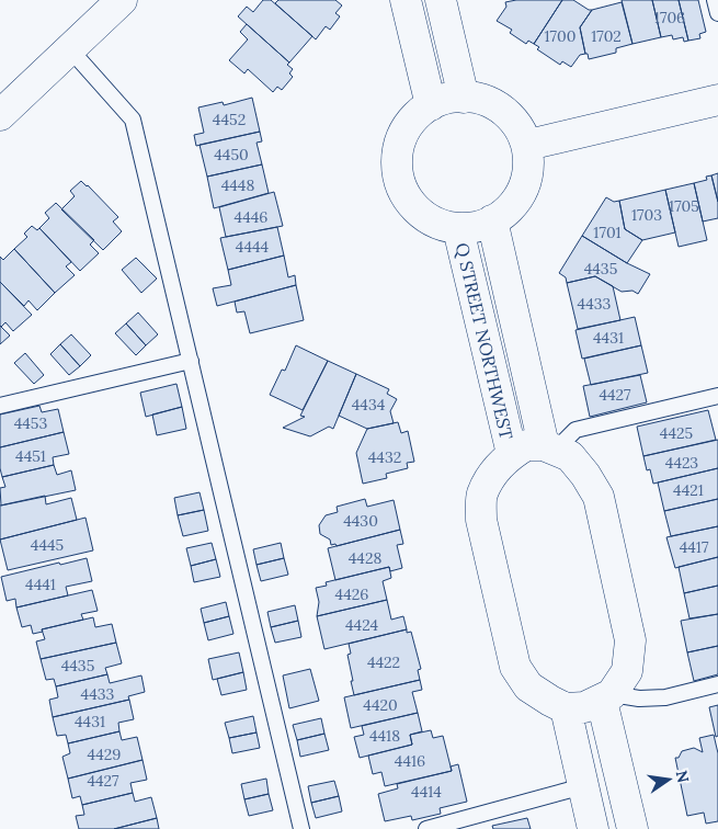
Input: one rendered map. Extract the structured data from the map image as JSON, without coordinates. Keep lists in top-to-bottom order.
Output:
{
  "streets": {
    "street": ["Q STREET NORTHWEST"]
  },
  "house_numbers": [
    "1706",
    "1700",
    "1702",
    "4452",
    "4450",
    "4448",
    "1705",
    "1703",
    "4446",
    "1701",
    "4444",
    "4435",
    "4433",
    "4431",
    "4427",
    "4434",
    "4453",
    "4425",
    "4451",
    "4432",
    "4423",
    "4421",
    "4430",
    "4445",
    "4417",
    "4428",
    "4441",
    "4426",
    "4424",
    "4422",
    "4435",
    "4433",
    "4420",
    "4431",
    "4418",
    "4429",
    "4416",
    "4427",
    "4414"
  ],
  "north": "right"
}
